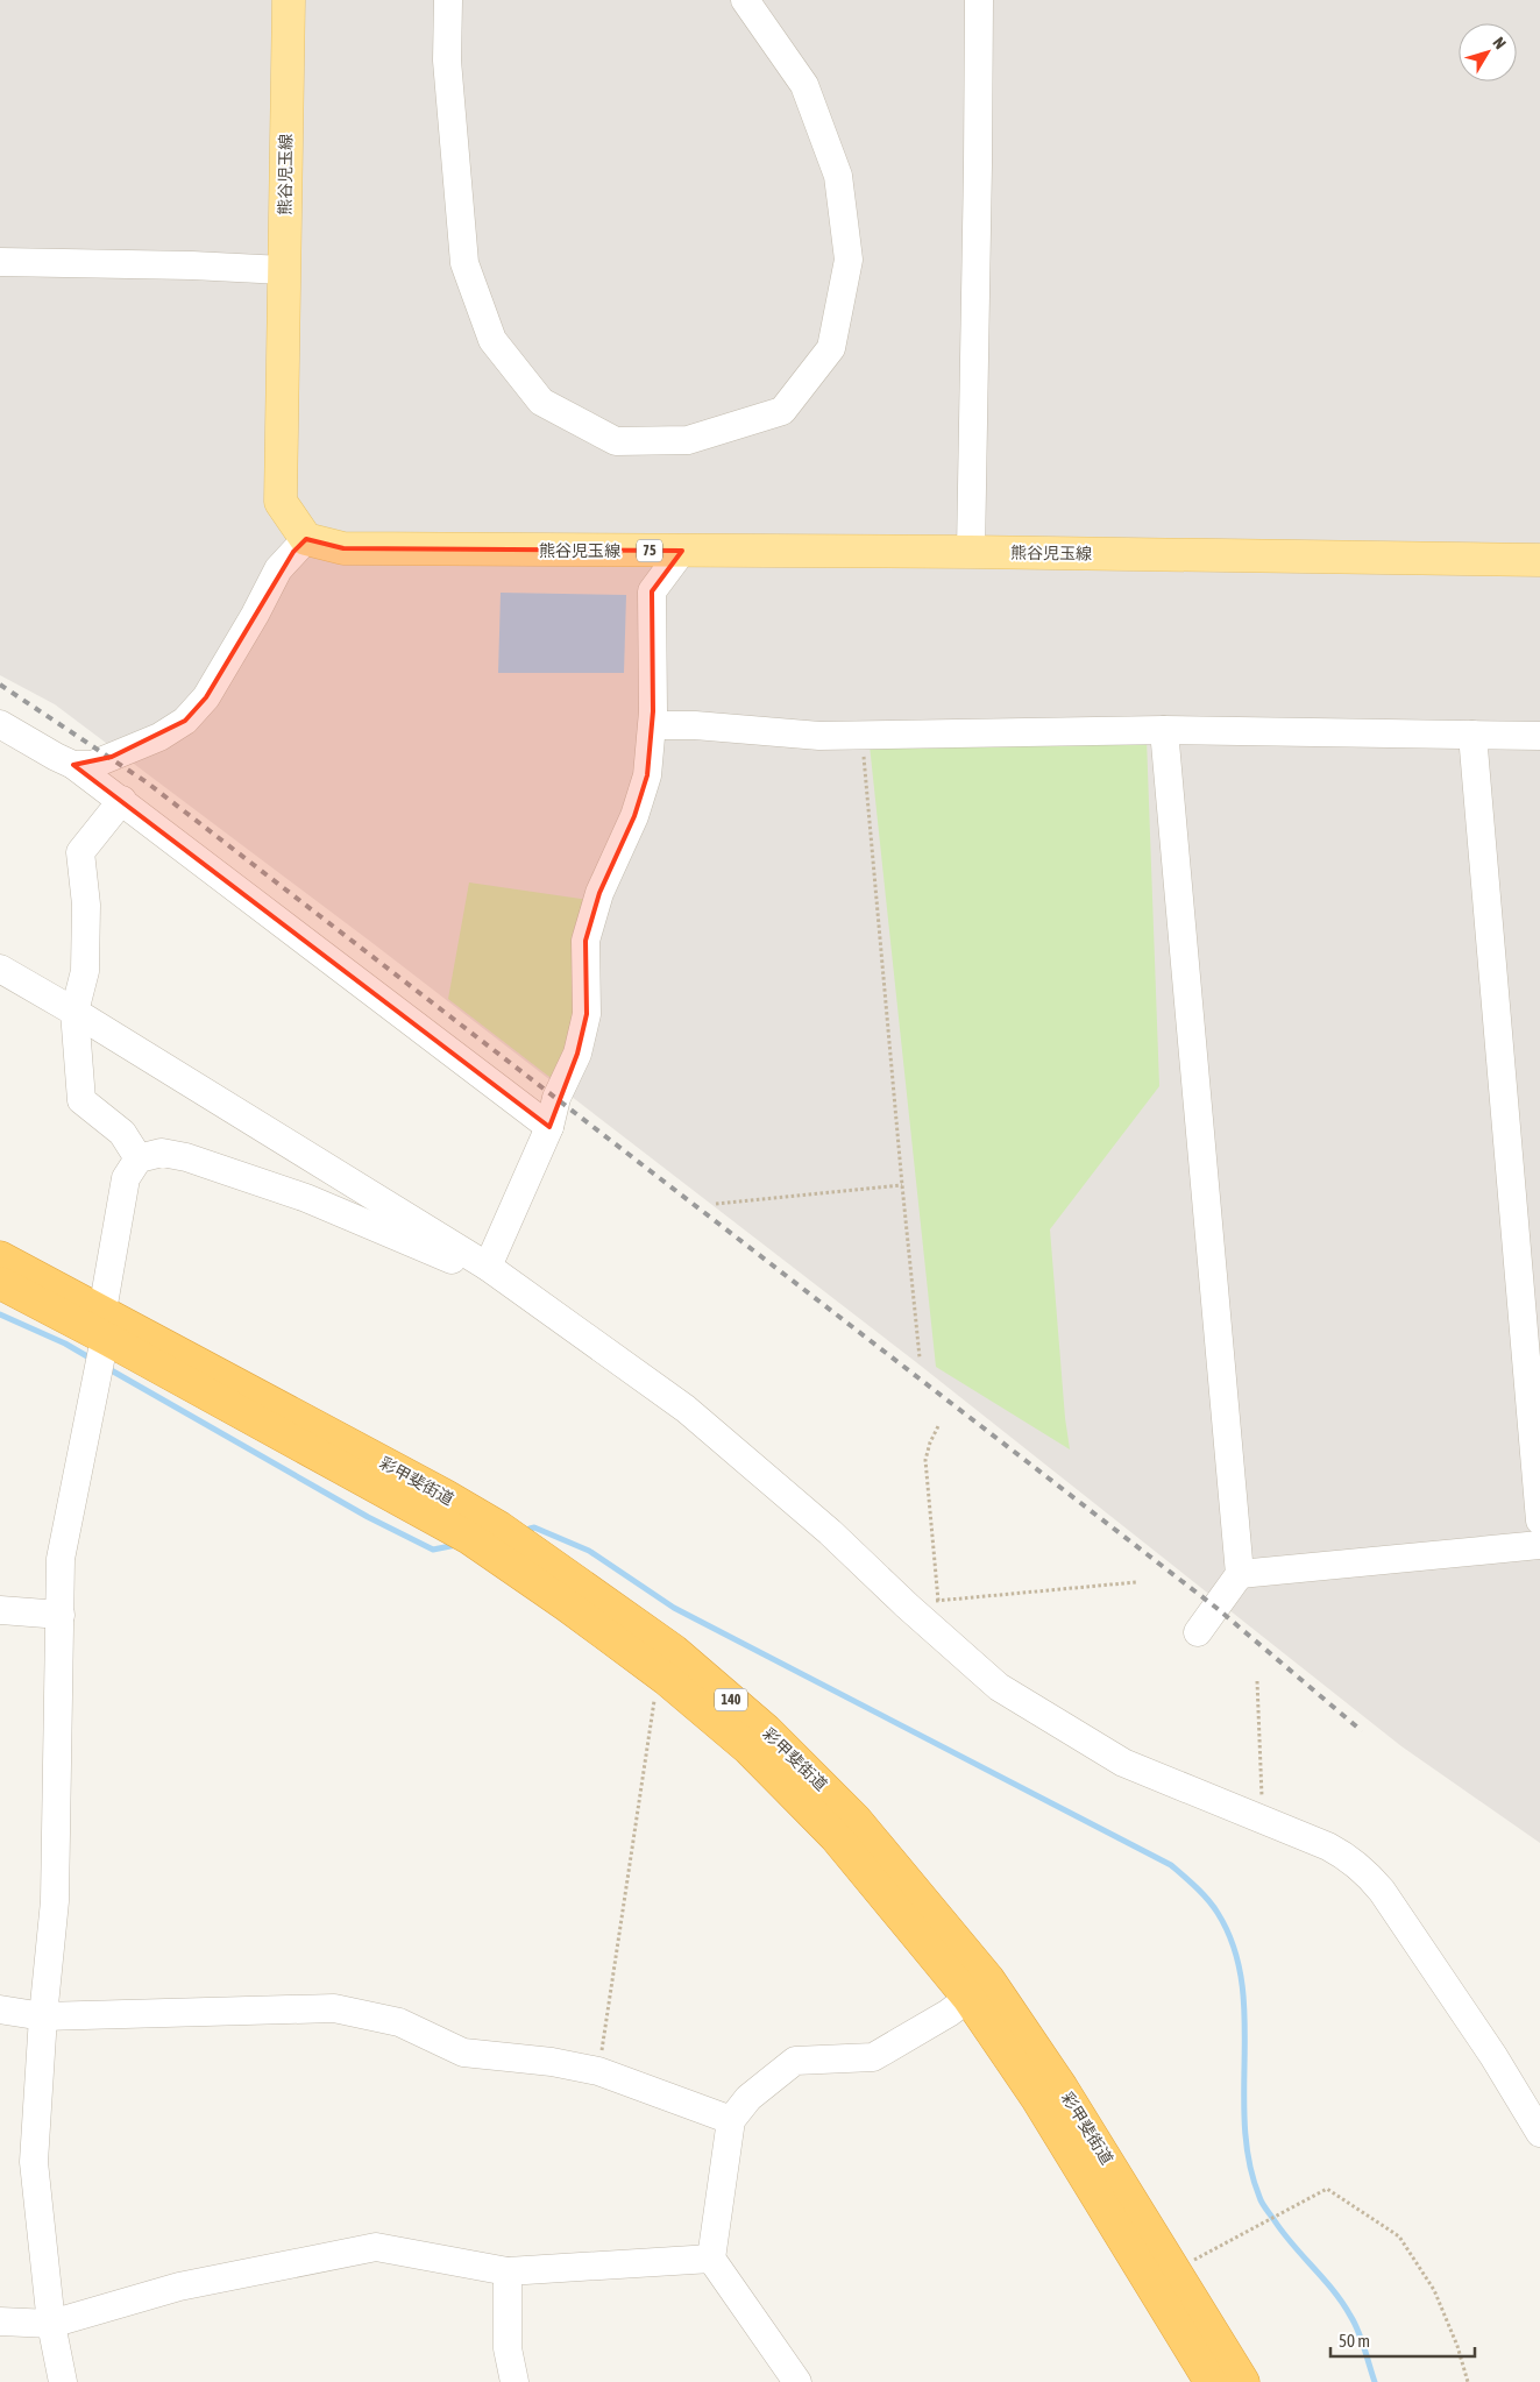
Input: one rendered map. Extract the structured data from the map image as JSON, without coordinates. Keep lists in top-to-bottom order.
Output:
{
  "streets": {
    "highway": ["彩甲斐街道", "140"],
    "main road": ["熊谷児玉線", "75"]
  },
  "scale_bar": "50 m",
  "north": "top right"
}
